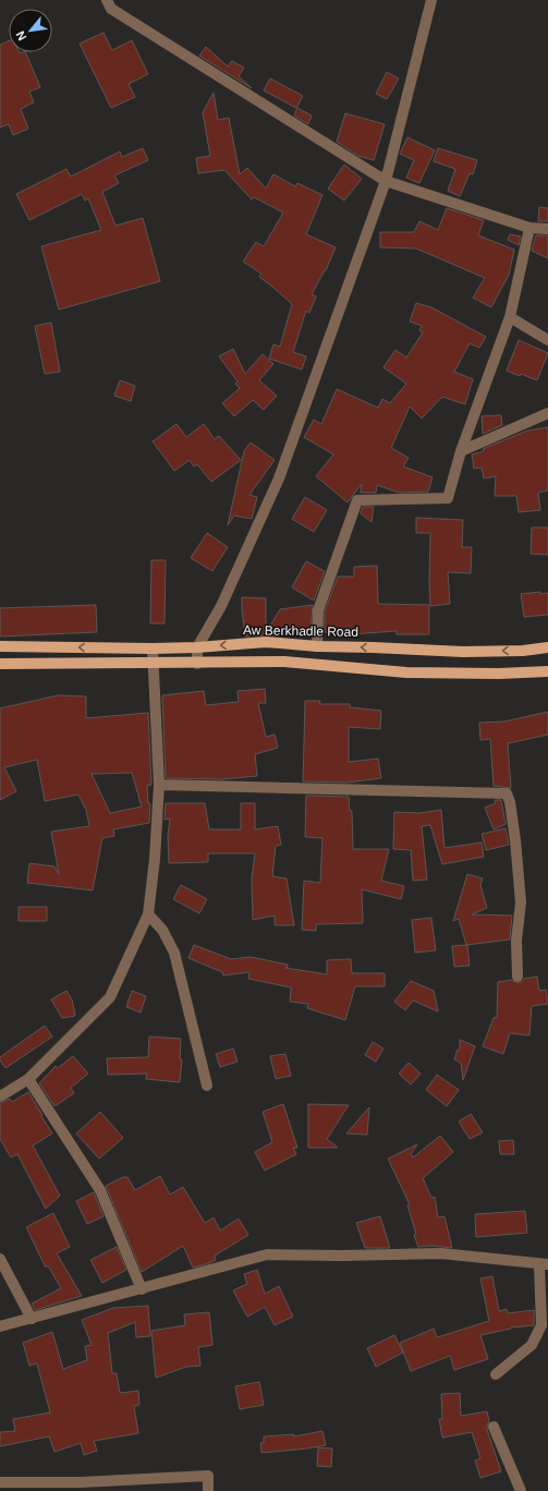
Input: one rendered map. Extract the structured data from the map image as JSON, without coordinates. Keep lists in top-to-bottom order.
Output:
{
  "streets": {
    "main road": ["Aw Berkhadle Road"]
  },
  "north": "bottom left"
}
